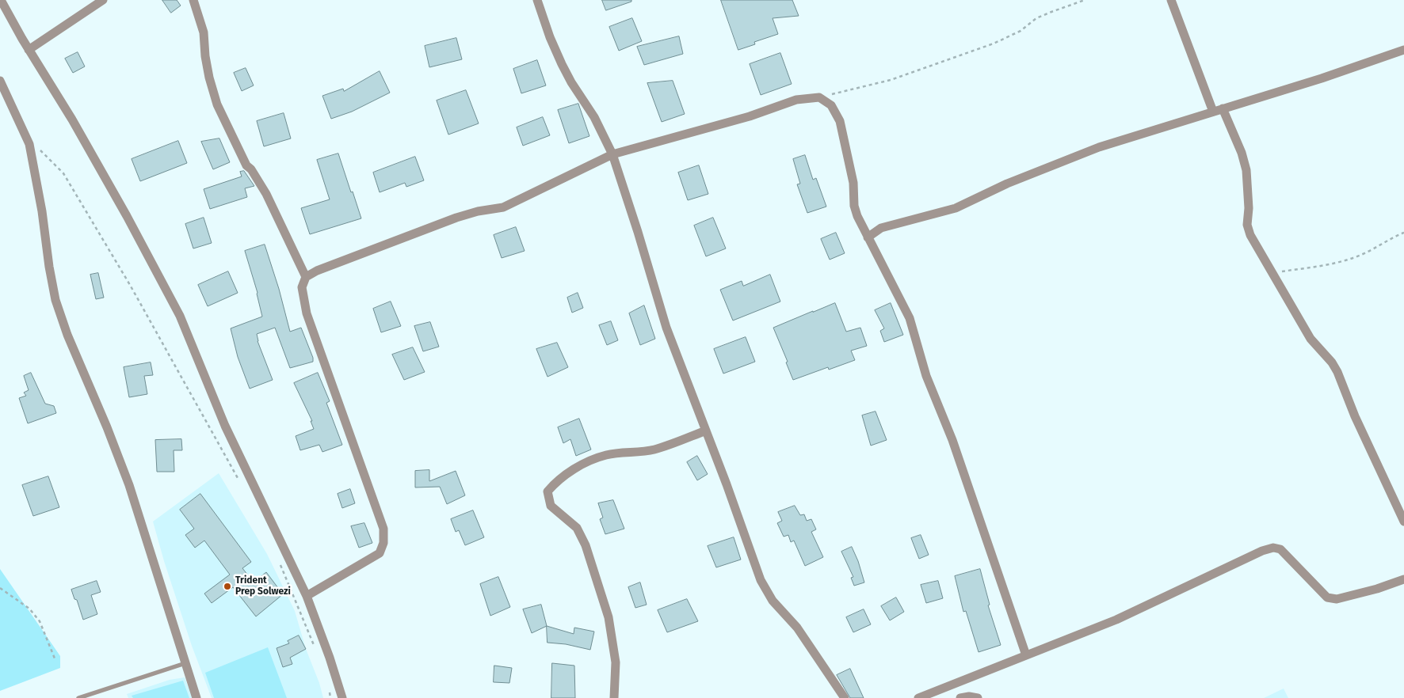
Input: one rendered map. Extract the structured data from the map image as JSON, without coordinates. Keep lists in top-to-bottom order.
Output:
{
  "places": ["Trident Prep Solwezi"]
}
